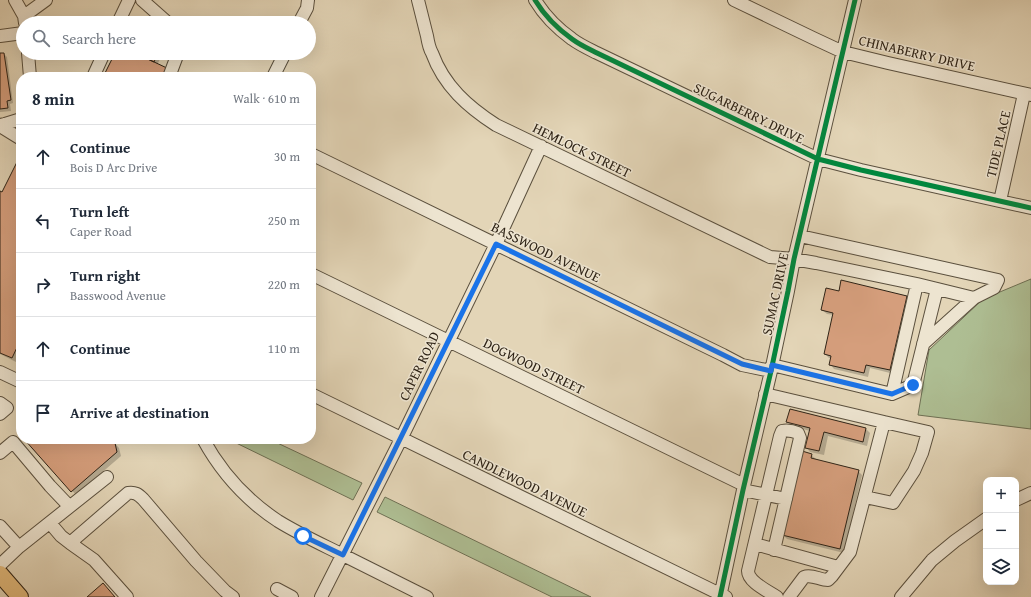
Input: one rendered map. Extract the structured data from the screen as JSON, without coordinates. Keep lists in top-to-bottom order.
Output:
{
  "streets": {
    "street": [
      "CHINABERRY DRIVE",
      "SUGARBERRY DRIVE",
      "TIDE PLACE",
      "HEMLOCK STREET",
      "BASSWOOD AVENUE",
      "SUMAC DRIVE",
      "CAPER ROAD",
      "DOGWOOD STREET",
      "CANDLEWOOD AVENUE"
    ]
  },
  "crossings": [
    ["CHINABERRY DRIVE", "TIDE PLACE"],
    ["CHINABERRY DRIVE", "SUMAC DRIVE"],
    ["SUGARBERRY DRIVE", "TIDE PLACE"],
    ["SUGARBERRY DRIVE", "SUMAC DRIVE"],
    ["HEMLOCK STREET", "SUMAC DRIVE"],
    ["HEMLOCK STREET", "CAPER ROAD"],
    ["BASSWOOD AVENUE", "SUMAC DRIVE"],
    ["BASSWOOD AVENUE", "CAPER ROAD"],
    ["SUMAC DRIVE", "DOGWOOD STREET"],
    ["SUMAC DRIVE", "CANDLEWOOD AVENUE"],
    ["CAPER ROAD", "DOGWOOD STREET"],
    ["CAPER ROAD", "CANDLEWOOD AVENUE"]
  ],
  "page": {
    "search": "Search here",
    "heading": ["8 min", "Walk · 610 m"],
    "list": [
      ["Continue", "Bois D Arc Drive", "30 m"],
      ["Turn left", "Caper Road", "250 m"],
      ["Turn right", "Basswood Avenue", "220 m"],
      ["Continue", "110 m"],
      "Arrive at destination"
    ],
    "map_buttons": ["+", "−"]
  }
}
